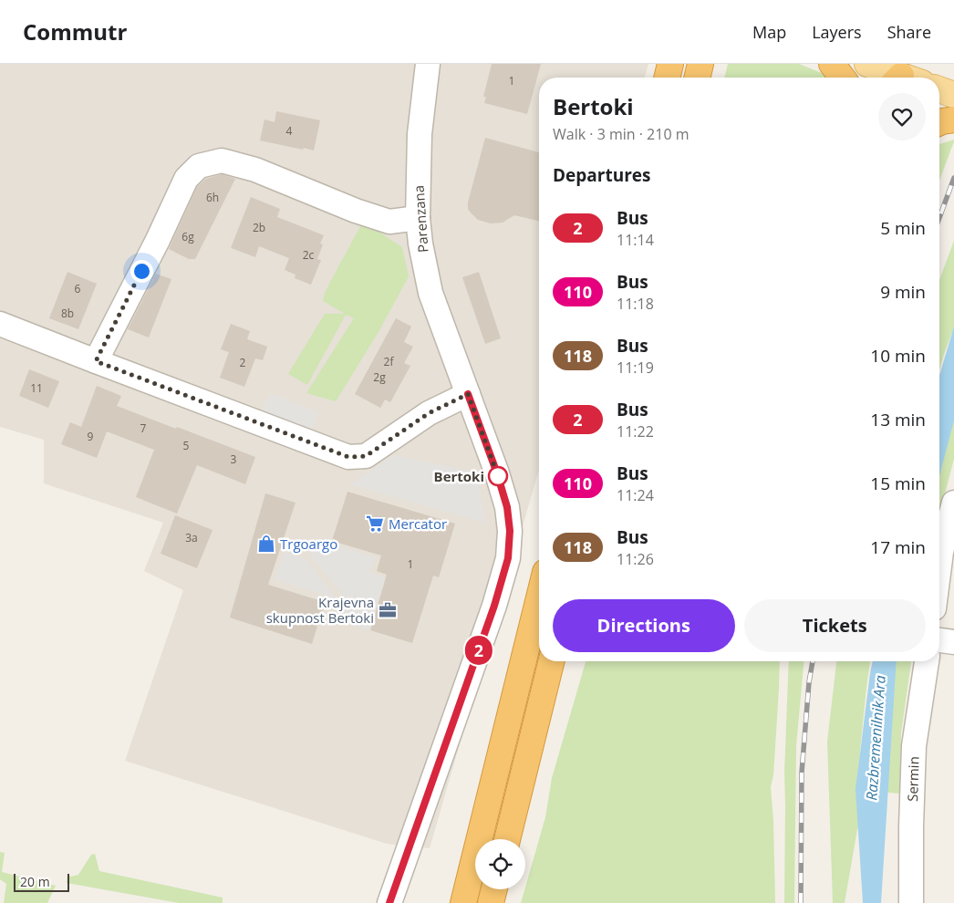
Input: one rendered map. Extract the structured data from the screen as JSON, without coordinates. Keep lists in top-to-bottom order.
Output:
{
  "streets": {
    "street": ["Parenzana", "Sermin"]
  },
  "water": ["Razbremenilnik Ara"],
  "places": {
    "other": ["Bertoki"],
    "supermarket": ["Mercator"],
    "shop": ["Trgoargo"],
    "office": ["Krajevna skupnost Bertoki"]
  },
  "lines": ["bus line 2"],
  "house_numbers": [
    "1",
    "4",
    "6h",
    "2b",
    "6g",
    "2c",
    "6",
    "8b",
    "2f",
    "2",
    "2g",
    "11",
    "7",
    "9",
    "5",
    "3",
    "3a",
    "1"
  ],
  "scale_bar": "20 m",
  "page": {
    "header": "Commutr",
    "nav": ["Map", "Layers", "Share"],
    "on_map": "2",
    "heading": [
      ["Bertoki", "Walk · 3 min · 210 m"],
      "Departures"
    ],
    "list": [
      {
        "mark": "2",
        "name": "Bus",
        "note": "11:14",
        "value": "5 min"
      },
      {
        "mark": "110",
        "name": "Bus",
        "note": "11:18",
        "value": "9 min"
      },
      {
        "mark": "118",
        "name": "Bus",
        "note": "11:19",
        "value": "10 min"
      },
      {
        "mark": "2",
        "name": "Bus",
        "note": "11:22",
        "value": "13 min"
      },
      {
        "mark": "110",
        "name": "Bus",
        "note": "11:24",
        "value": "15 min"
      },
      {
        "mark": "118",
        "name": "Bus",
        "note": "11:26",
        "value": "17 min"
      }
    ],
    "buttons": ["Directions", "Tickets"],
    "scale": "20 m"
  }
}
